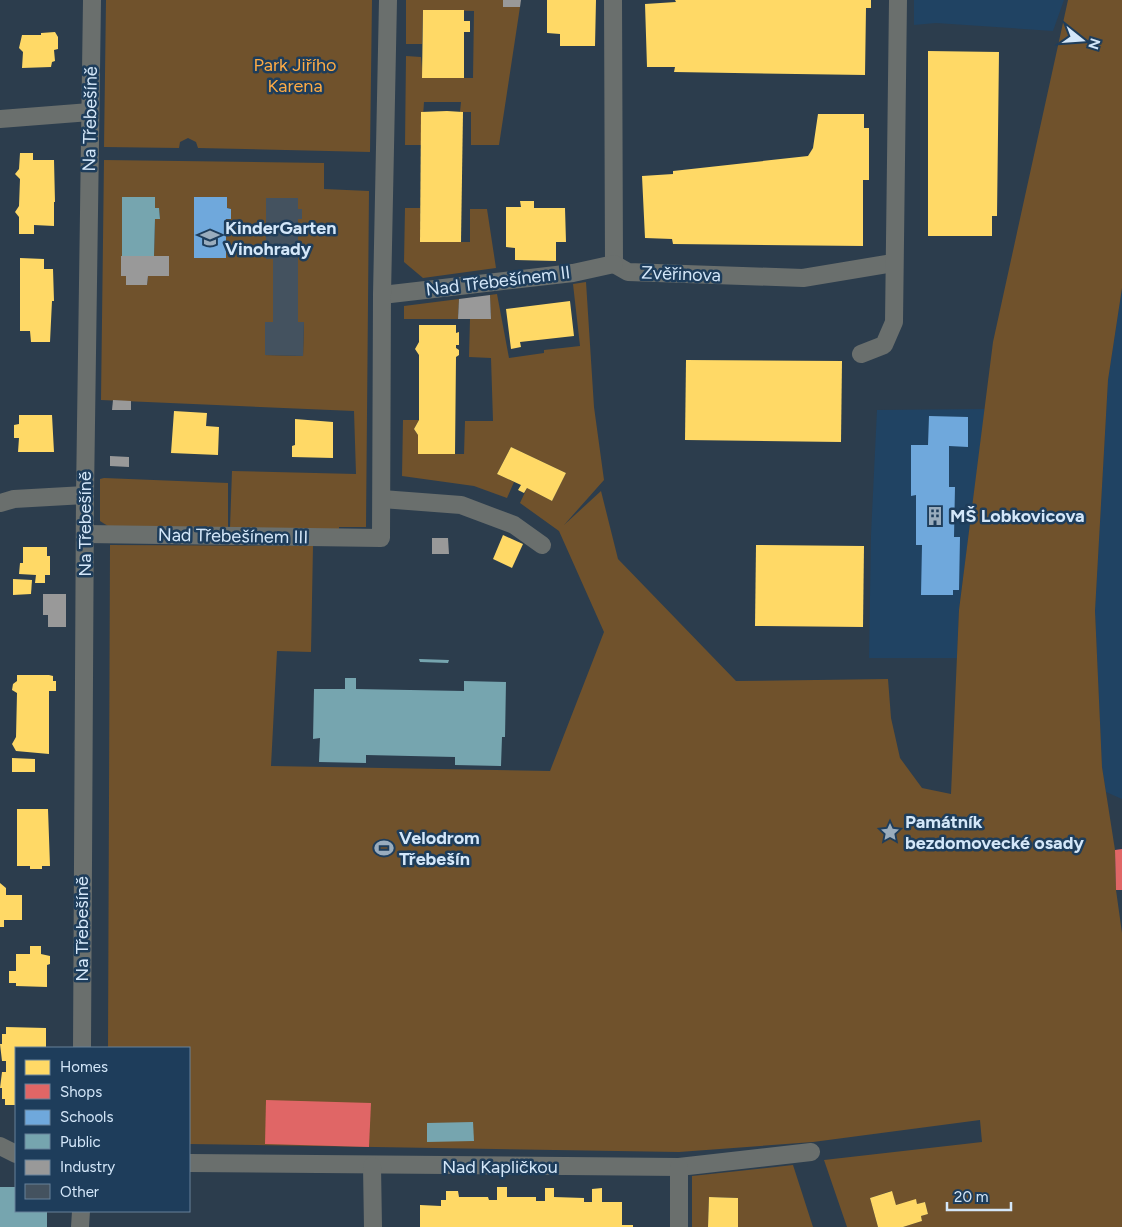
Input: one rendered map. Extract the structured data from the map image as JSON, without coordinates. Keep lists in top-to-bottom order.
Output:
{
  "streets": {
    "street": [
      "Na Třebešíně",
      "Zvěřinova",
      "Nad Třebešínem II",
      "Nad Třebešínem III",
      "Nad Kapličkou"
    ]
  },
  "crossings": [
    ["Na Třebešíně", "Nad Třebešínem III"],
    ["Zvěřinova", "Nad Třebešínem II"]
  ],
  "parks": ["Park Jiřího Karena"],
  "places": {
    "school or university": ["KinderGarten Vinohrady"],
    "building": ["MŠ Lobkovicova"],
    "place": ["Památník bezdomovecké osady"],
    "sports": ["Velodrom Třebešín"]
  },
  "legend": [
    "Homes",
    "Shops",
    "Schools",
    "Public",
    "Industry",
    "Other"
  ],
  "scale_bar": "20 m",
  "north": "right"
}
